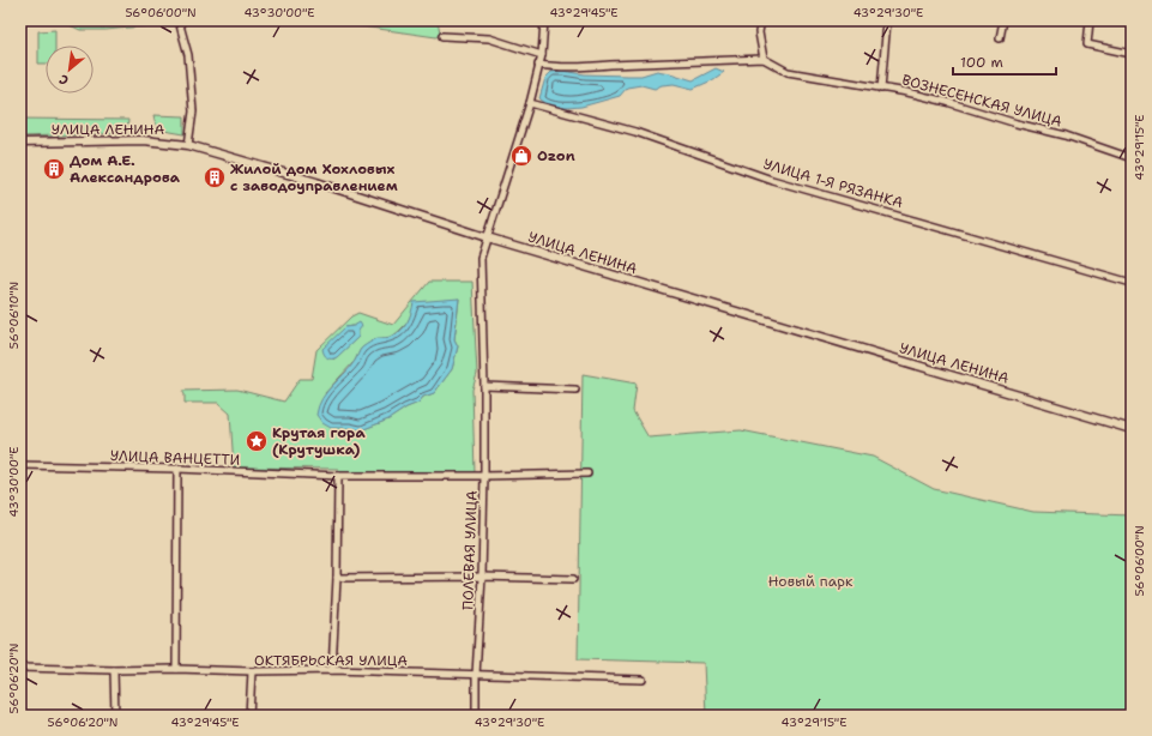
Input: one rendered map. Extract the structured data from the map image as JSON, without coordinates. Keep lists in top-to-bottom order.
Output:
{
  "streets": {
    "street": [
      "ВОЗНЕСЕНСКАЯ УЛИЦА",
      "УЛИЦА ЛЕНИНА",
      "УЛИЦА 1-Я РЯЗАНКА",
      "УЛИЦА ВАНЦЕТТИ",
      "ПОЛЕВАЯ УЛИЦА",
      "ОКТЯБРЬСКАЯ УЛИЦА"
    ]
  },
  "crossings": [
    ["ВОЗНЕСЕНСКАЯ УЛИЦА", "ПОЛЕВАЯ УЛИЦА"],
    ["УЛИЦА ЛЕНИНА", "ПОЛЕВАЯ УЛИЦА"],
    ["УЛИЦА 1-Я РЯЗАНКА", "ПОЛЕВАЯ УЛИЦА"],
    ["УЛИЦА ВАНЦЕТТИ", "ПОЛЕВАЯ УЛИЦА"],
    ["ПОЛЕВАЯ УЛИЦА", "ОКТЯБРЬСКАЯ УЛИЦА"]
  ],
  "parks": ["Новый парк"],
  "places": {
    "shop": ["Ozon"],
    "building": ["Дом А.Е. Александрова", "Жилой дом Хохловых с заводоуправлением"],
    "place": ["Крутая гора (Крутушка)"]
  },
  "scale_bar": "100 m",
  "north": "bottom left",
  "coordinates": [
    "56°06'00\"N",
    "43°30'00\"E",
    "43°29'45\"E",
    "43°29'30\"E",
    "43°29'15\"E",
    "56°06'10\"N",
    "56°06'20\"N"
  ]
}
